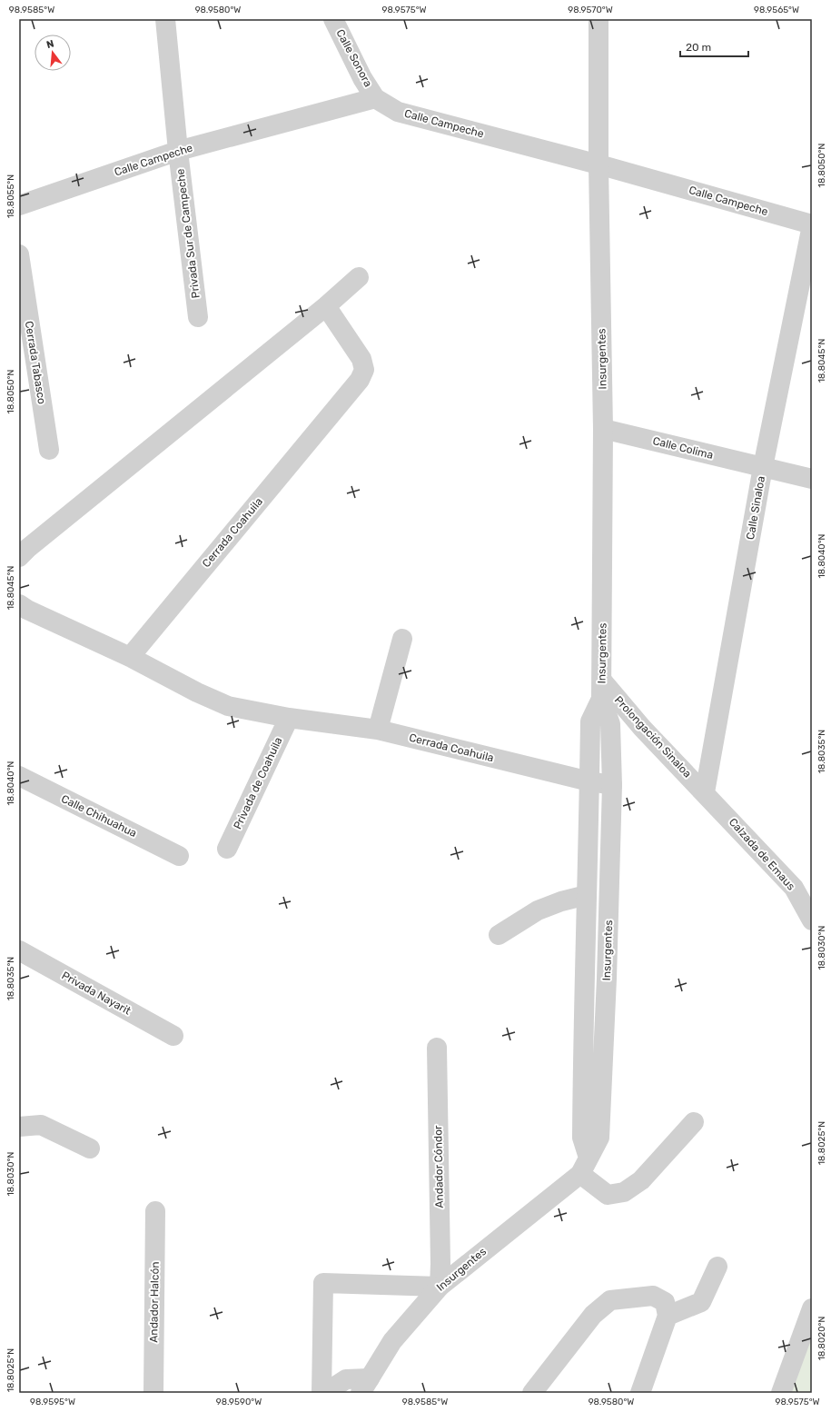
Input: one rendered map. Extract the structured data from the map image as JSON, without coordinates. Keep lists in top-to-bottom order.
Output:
{
  "streets": {
    "street": [
      "Calle Sonora",
      "Calle Campeche",
      "Privada Sur de Campeche",
      "Insurgentes",
      "Cerrada Tabasco",
      "Calle Colima",
      "Calle Sinaloa",
      "Cerrada Coahuila",
      "Prolongación Sinaloa",
      "Privada de Coahuila",
      "Calle Chihuahua",
      "Calzada de Emaus",
      "Privada Nayarit",
      "Andador Cóndor",
      "Andador Halcón"
    ]
  },
  "crossings": [
    ["Calle Sonora", "Calle Campeche"],
    ["Calle Campeche", "Privada Sur de Campeche"],
    ["Calle Campeche", "Insurgentes"],
    ["Calle Campeche", "Calle Sinaloa"],
    ["Insurgentes", "Calle Colima"],
    ["Insurgentes", "Cerrada Coahuila"],
    ["Insurgentes", "Prolongación Sinaloa"],
    ["Insurgentes", "Andador Cóndor"],
    ["Calle Colima", "Calle Sinaloa"],
    ["Calle Sinaloa", "Prolongación Sinaloa"],
    ["Calle Sinaloa", "Calzada de Emaus"],
    ["Cerrada Coahuila", "Privada de Coahuila"],
    ["Prolongación Sinaloa", "Calzada de Emaus"]
  ],
  "scale_bar": "20 m",
  "north": "top",
  "coordinates": [
    "98.9585°W",
    "98.9580°W",
    "98.9575°W",
    "98.9570°W",
    "98.9565°W",
    "18.8050°N",
    "18.8055°N",
    "18.8045°N",
    "18.8040°N",
    "18.8035°N",
    "18.8030°N",
    "18.8025°N",
    "18.8020°N",
    "98.9595°W",
    "98.9590°W"
  ]
}
